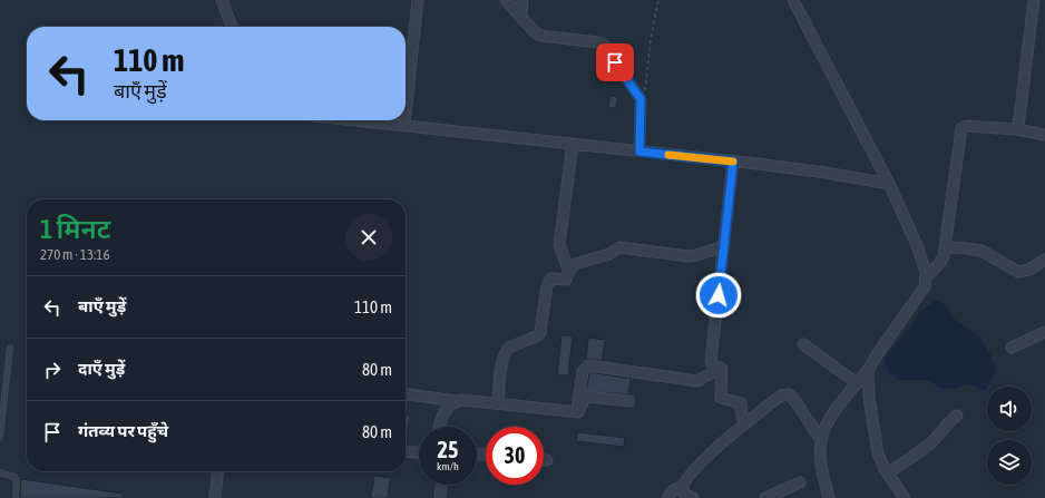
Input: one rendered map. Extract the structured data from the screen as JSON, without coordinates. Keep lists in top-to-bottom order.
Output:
{
  "page": {
    "turn": ["110 m", "बाएँ मुड़ें"],
    "heading": ["1 मिनट", "270 m · 13:16"],
    "list": [
      {
        "name": "बाएँ मुड़ें",
        "value": "110 m"
      },
      {
        "name": "दाएँ मुड़ें",
        "value": "80 m"
      },
      {
        "name": "गंतव्य पर पहुँचे",
        "value": "80 m"
      }
    ],
    "speed": "25 km/h",
    "limit": "30"
  }
}
